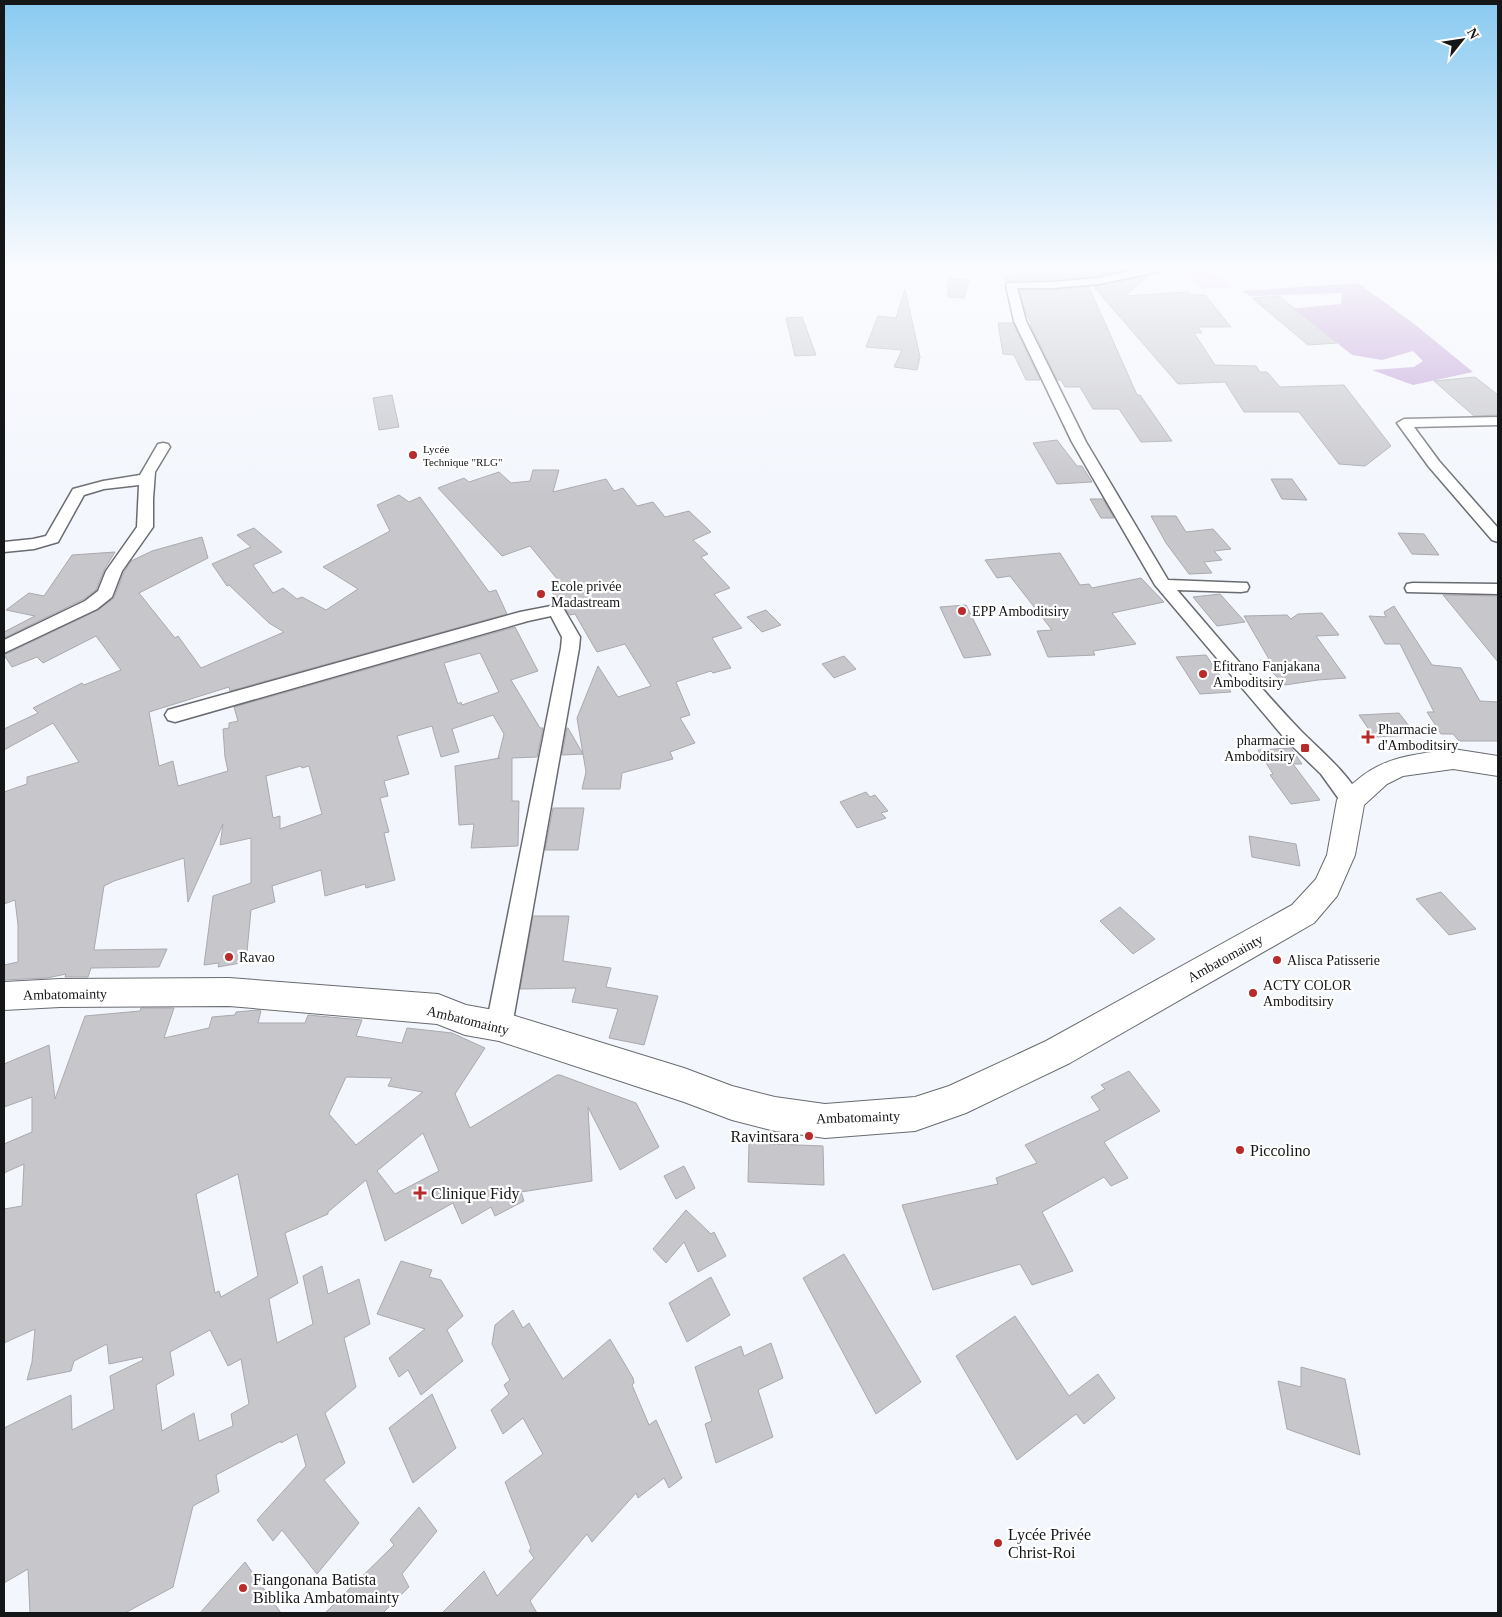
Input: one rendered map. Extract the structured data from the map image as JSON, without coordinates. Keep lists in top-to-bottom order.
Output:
{
  "streets": {
    "main road": ["Ambatomainty"]
  },
  "places": {
    "other": [
      "Lycée Technique \"RLG\"",
      "Ecole privée Madastream",
      "EPP Amboditsiry",
      "Efitrano Fanjakana Amboditsiry",
      "Ravao",
      "Alisca Patisserie",
      "ACTY COLOR Amboditsiry",
      "Ravintsara",
      "Piccolino",
      "Lycée Privée Christ-Roi",
      "Fiangonana Batista Biblika Ambatomainty"
    ],
    "health": ["Pharmacie d'Amboditsiry", "Clinique Fidy"],
    "transit": ["pharmacie Amboditsiry"]
  },
  "north": "top right"
}
